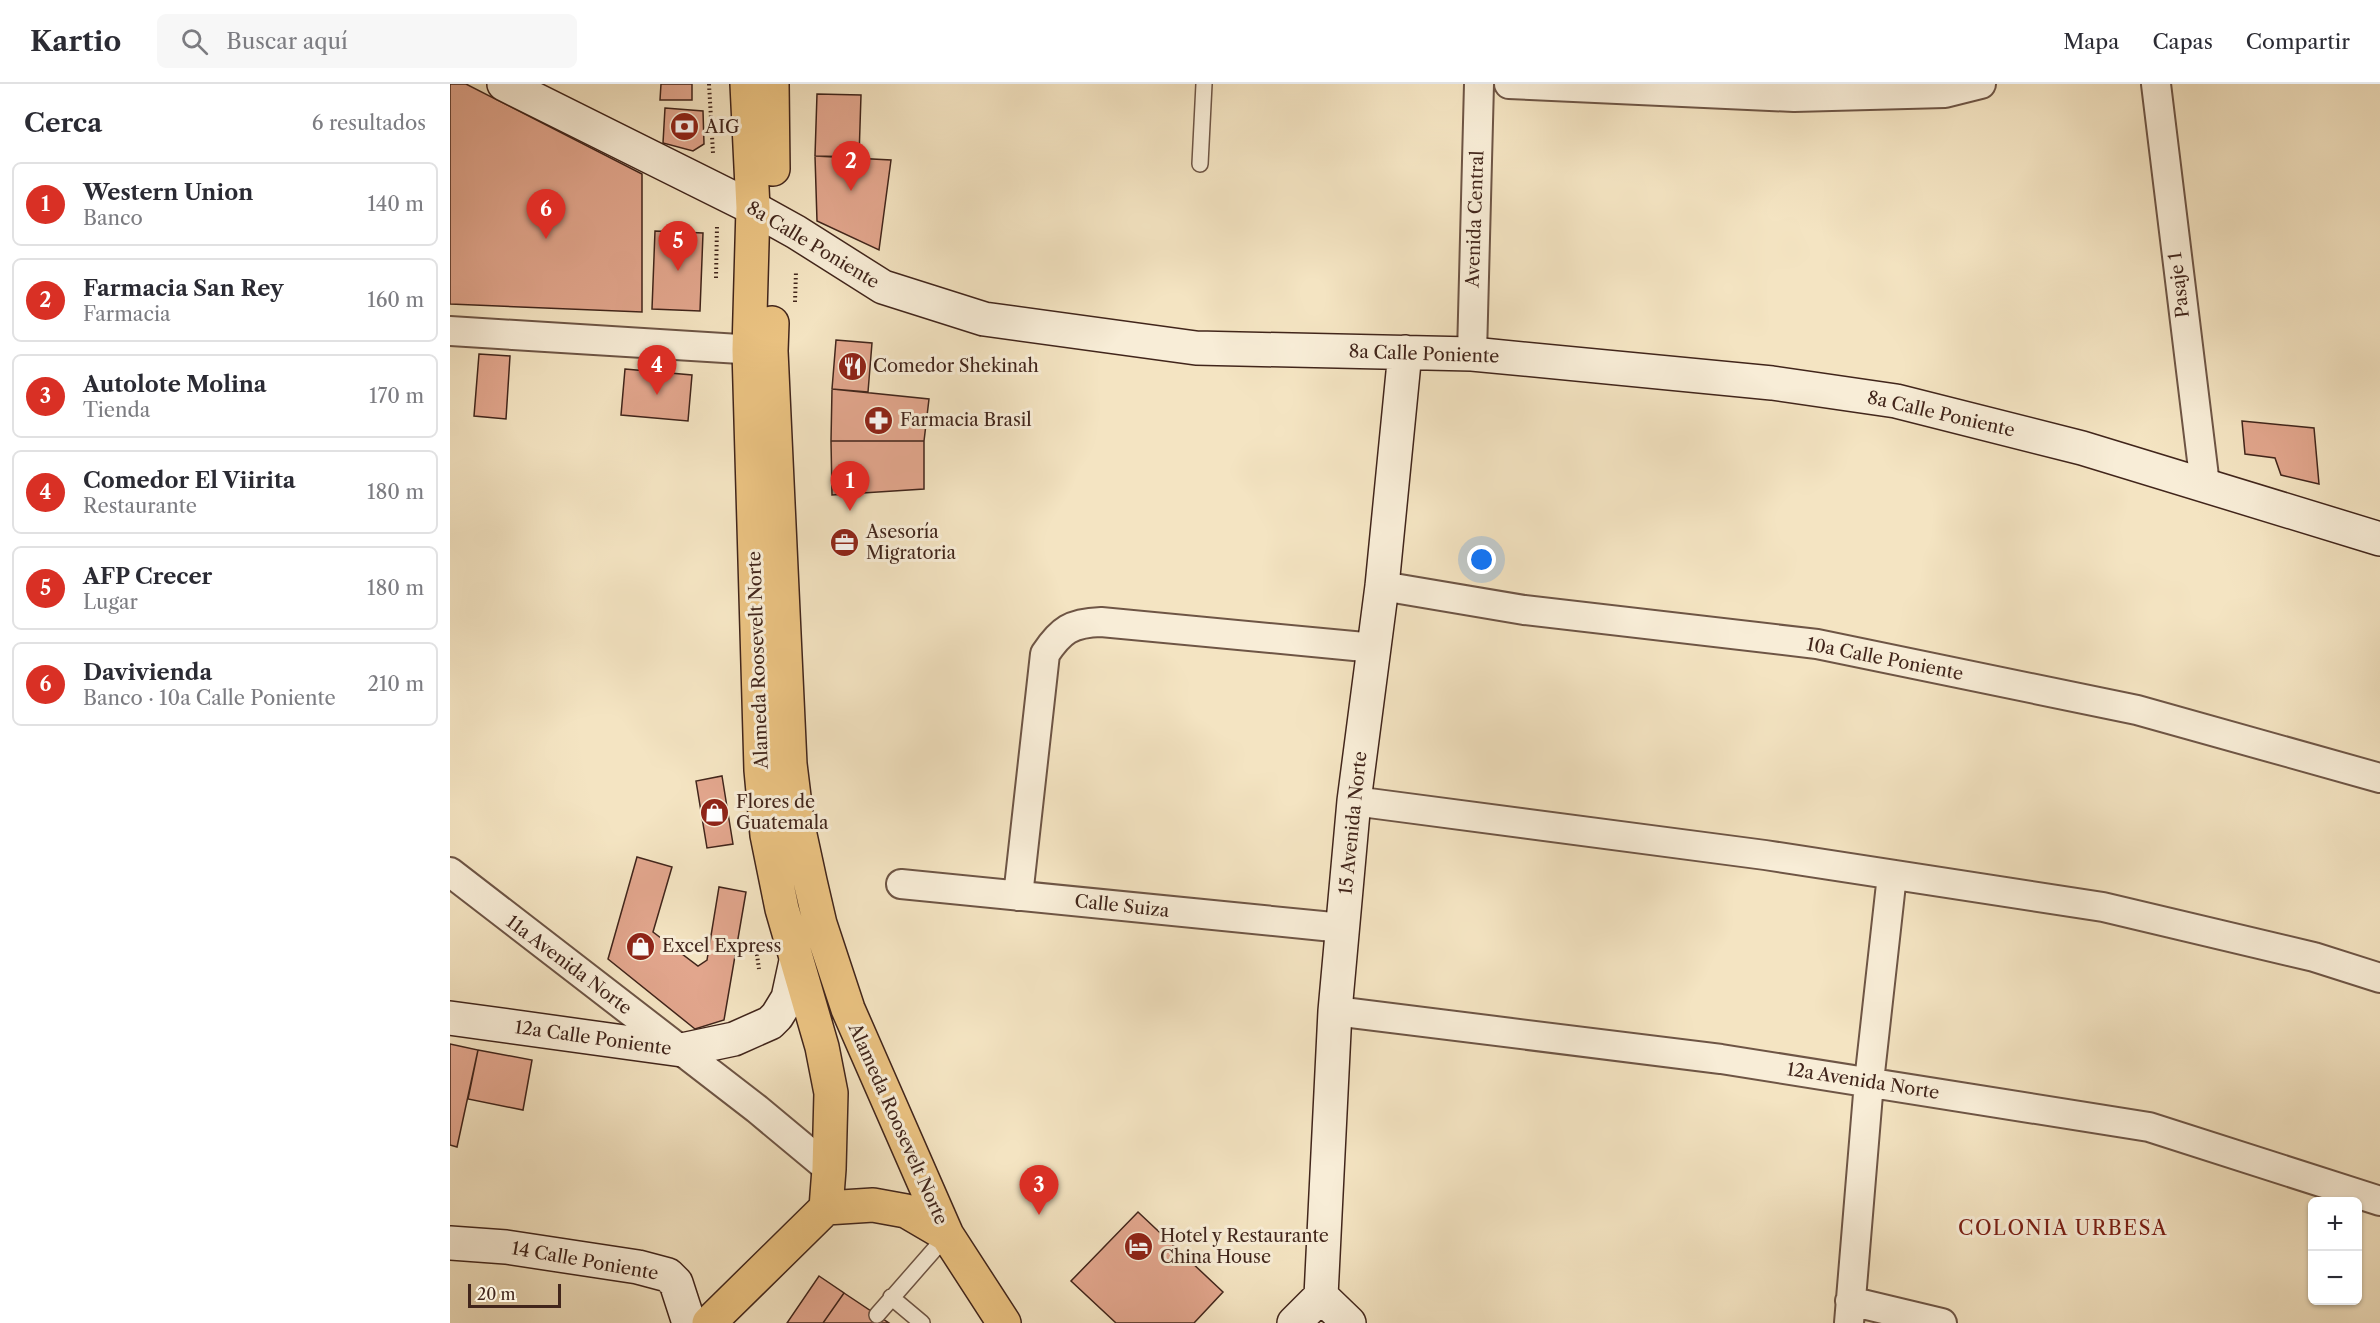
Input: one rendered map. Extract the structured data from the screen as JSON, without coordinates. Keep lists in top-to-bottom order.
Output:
{
  "streets": {
    "highway": ["Alameda Roosevelt Norte"],
    "street": [
      "Avenida Central",
      "8a Calle Poniente",
      "Pasaje 1",
      "10a Calle Poniente",
      "15 Avenida Norte",
      "Calle Suiza",
      "11a Avenida Norte",
      "12a Calle Poniente",
      "12a Avenida Norte",
      "14 Calle Poniente"
    ]
  },
  "crossings": [
    ["Avenida Central", "8a Calle Poniente"],
    ["8a Calle Poniente", "Pasaje 1"],
    ["8a Calle Poniente", "Alameda Roosevelt Norte"],
    ["8a Calle Poniente", "15 Avenida Norte"],
    ["10a Calle Poniente", "15 Avenida Norte"],
    ["Alameda Roosevelt Norte", "11a Avenida Norte"],
    ["Alameda Roosevelt Norte", "12a Calle Poniente"],
    ["15 Avenida Norte", "Calle Suiza"],
    ["15 Avenida Norte", "12a Avenida Norte"],
    ["11a Avenida Norte", "12a Calle Poniente"]
  ],
  "districts": ["COLONIA URBESA"],
  "places": {
    "bank": ["AIG"],
    "restaurant": ["Comedor Shekinah"],
    "pharmacy": ["Farmacia Brasil"],
    "office": ["Asesoría Migratoria"],
    "shop": ["Flores de Guatemala", "Excel Express"],
    "hotel": ["Hotel y Restaurante China House"]
  },
  "scale_bar": "20 m",
  "page": {
    "header": "Kartio",
    "search": "Buscar aquí",
    "nav": ["Mapa", "Capas", "Compartir"],
    "heading": ["Cerca", "6 resultados"],
    "pins": [
      "2",
      "6",
      "5",
      "4",
      "1",
      "3"
    ],
    "list": [
      {
        "mark": "1",
        "name": "Western Union",
        "note": "Banco",
        "value": "140 m"
      },
      {
        "mark": "2",
        "name": "Farmacia San Rey",
        "note": "Farmacia",
        "value": "160 m"
      },
      {
        "mark": "3",
        "name": "Autolote Molina",
        "note": "Tienda",
        "value": "170 m"
      },
      {
        "mark": "4",
        "name": "Comedor El Viirita",
        "note": "Restaurante",
        "value": "180 m"
      },
      {
        "mark": "5",
        "name": "AFP Crecer",
        "note": "Lugar",
        "value": "180 m"
      },
      {
        "mark": "6",
        "name": "Davivienda",
        "note": "Banco · 10a Calle Poniente",
        "value": "210 m"
      }
    ],
    "map_buttons": ["+", "−"],
    "scale": "20 m"
  }
}
